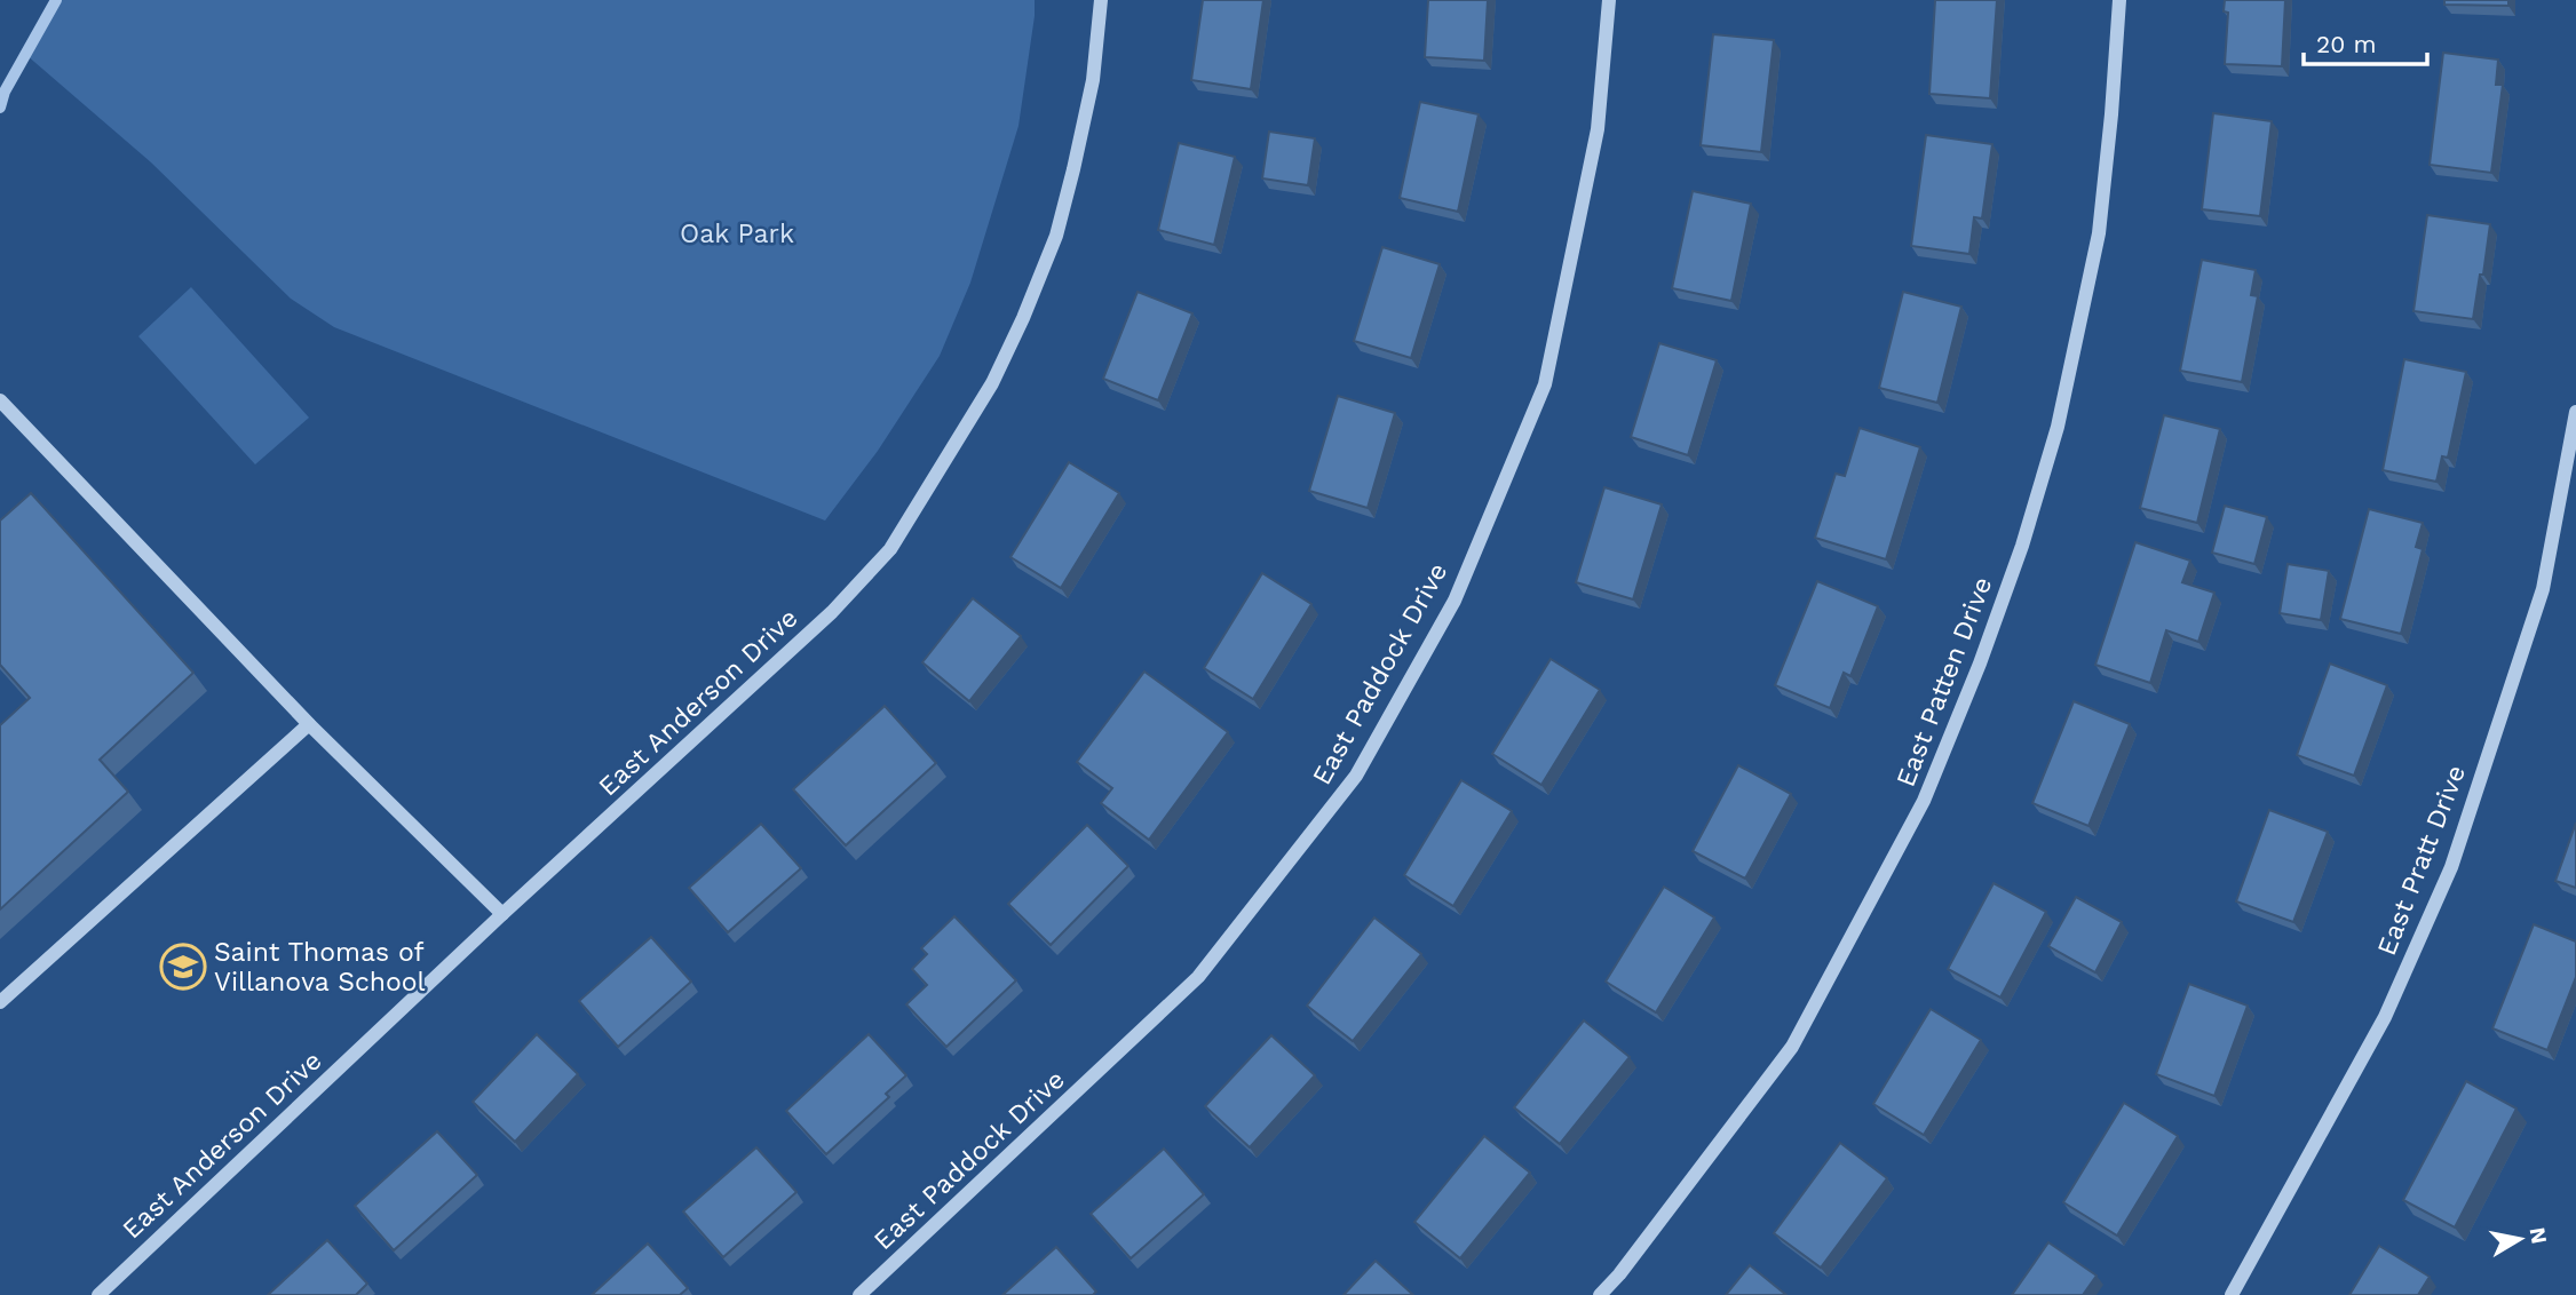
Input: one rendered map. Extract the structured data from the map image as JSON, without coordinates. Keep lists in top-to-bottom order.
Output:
{
  "streets": {
    "street": [
      "East Paddock Drive",
      "East Patten Drive",
      "East Anderson Drive",
      "East Pratt Drive"
    ]
  },
  "parks": ["Oak Park"],
  "places": {
    "school or university": ["Saint Thomas of Villanova School"]
  },
  "scale_bar": "20 m",
  "north": "right"
}
